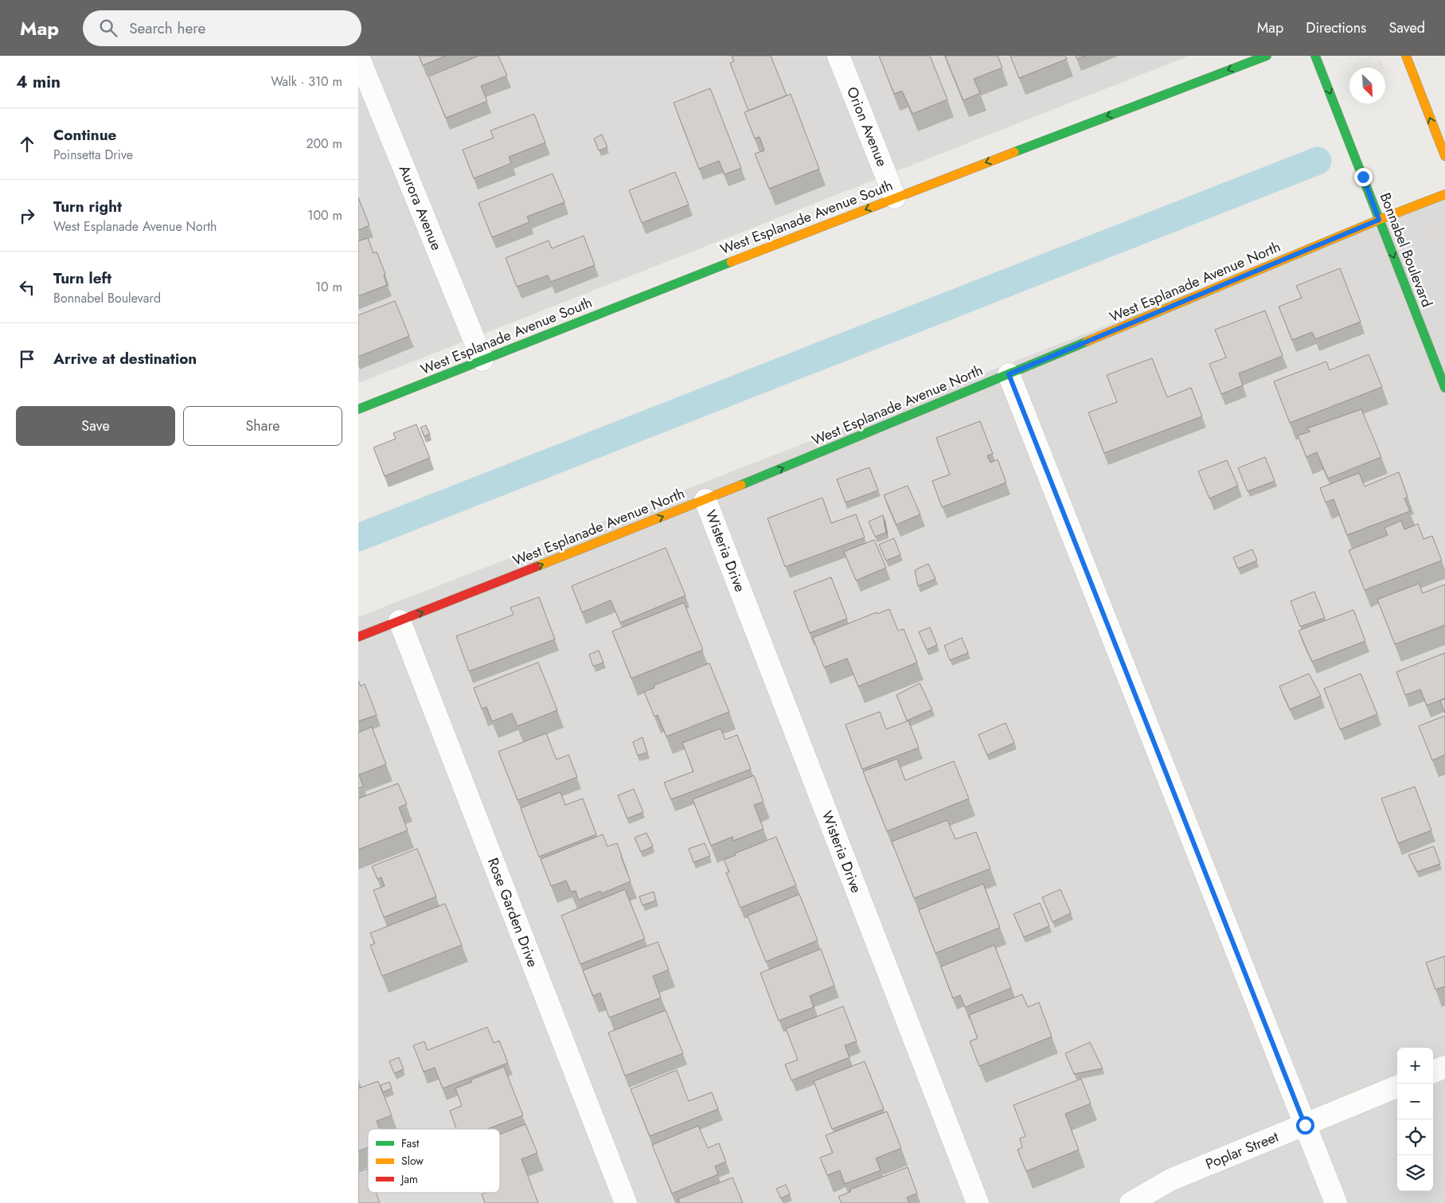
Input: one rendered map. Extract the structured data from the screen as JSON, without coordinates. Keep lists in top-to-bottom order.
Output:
{
  "streets": {
    "main road": ["West Esplanade Avenue South", "Bonnabel Boulevard", "West Esplanade Avenue North"],
    "street": [
      "Orion Avenue",
      "Aurora Avenue",
      "Wisteria Drive",
      "Rose Garden Drive",
      "Poplar Street"
    ]
  },
  "crossings": [
    ["Orion Avenue", "West Esplanade Avenue South"],
    ["Aurora Avenue", "West Esplanade Avenue South"],
    ["Bonnabel Boulevard", "West Esplanade Avenue North"],
    ["West Esplanade Avenue North", "Wisteria Drive"],
    ["West Esplanade Avenue North", "Rose Garden Drive"]
  ],
  "one_way": ["West Esplanade Avenue South", "Bonnabel Boulevard", "West Esplanade Avenue North"],
  "legend": ["Fast", "Slow", "Jam"],
  "north": "bottom right",
  "page": {
    "header": "Map",
    "search": "Search here",
    "nav": ["Map", "Directions", "Saved"],
    "heading": ["4 min", "Walk · 310 m"],
    "list": [
      ["Continue", "Poinsetta Drive", "200 m"],
      ["Turn right", "West Esplanade Avenue North", "100 m"],
      ["Turn left", "Bonnabel Boulevard", "10 m"],
      "Arrive at destination"
    ],
    "buttons": ["Save", "Share"],
    "map_buttons": ["+", "−"]
  }
}
